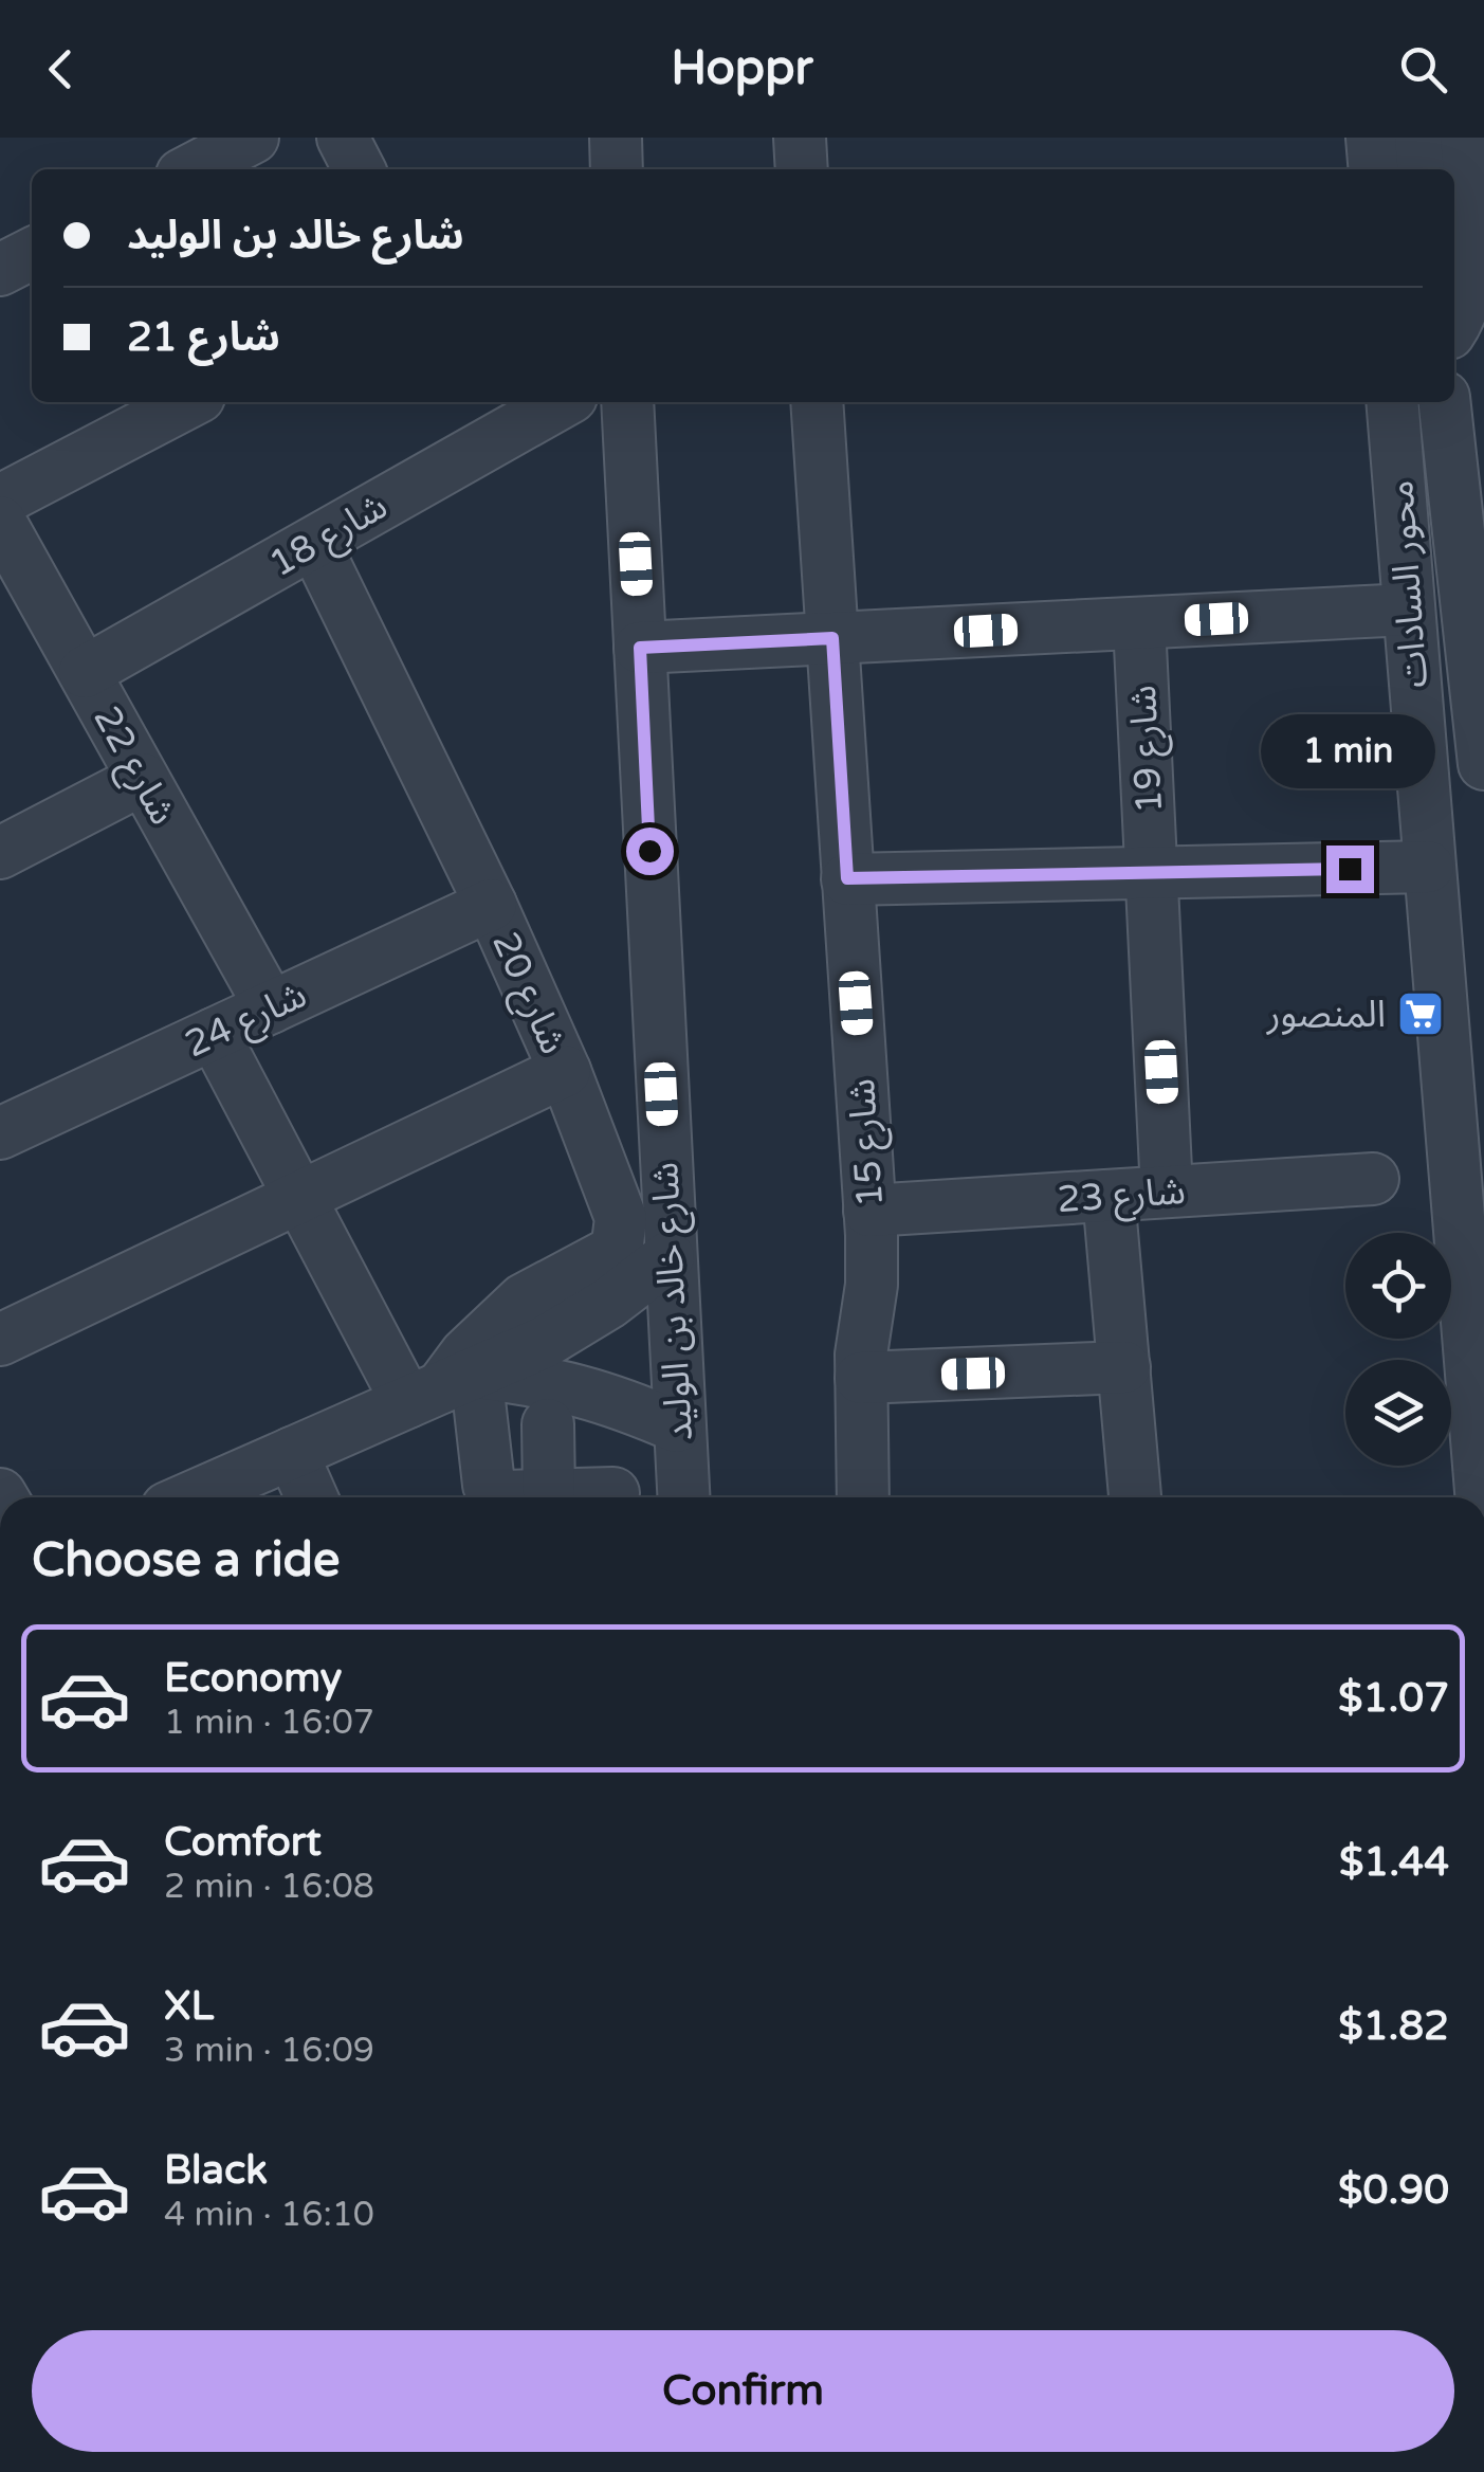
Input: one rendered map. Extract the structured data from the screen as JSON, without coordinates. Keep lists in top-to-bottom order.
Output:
{
  "streets": {
    "street": [
      "شارع 18",
      "محور السادات",
      "شارع 19",
      "شارع 22",
      "شارع 20",
      "شارع 24",
      "شارع 15",
      "شارع 23",
      "شارع خالد بن الوليد"
    ]
  },
  "crossings": [
    ["شارع 18", "شارع 22"],
    ["شارع 18", "شارع 20"],
    ["شارع 19", "شارع 23"],
    ["شارع 22", "شارع 24"],
    ["شارع 20", "شارع 24"],
    ["شارع 15", "شارع 23"]
  ],
  "places": {
    "supermarket": ["المنصور"]
  },
  "page": {
    "header": "Hoppr",
    "banner": ["شارع خالد بن الوليد", "شارع 21"],
    "bubble": "1 min",
    "heading": "Choose a ride",
    "list": [
      {
        "name": "Economy",
        "note": "1 min · 16:07",
        "value": "$1.07"
      },
      {
        "name": "Comfort",
        "note": "2 min · 16:08",
        "value": "$1.44"
      },
      {
        "name": "XL",
        "note": "3 min · 16:09",
        "value": "$1.82"
      },
      {
        "name": "Black",
        "note": "4 min · 16:10",
        "value": "$0.90"
      }
    ],
    "buttons": "Confirm"
  }
}
